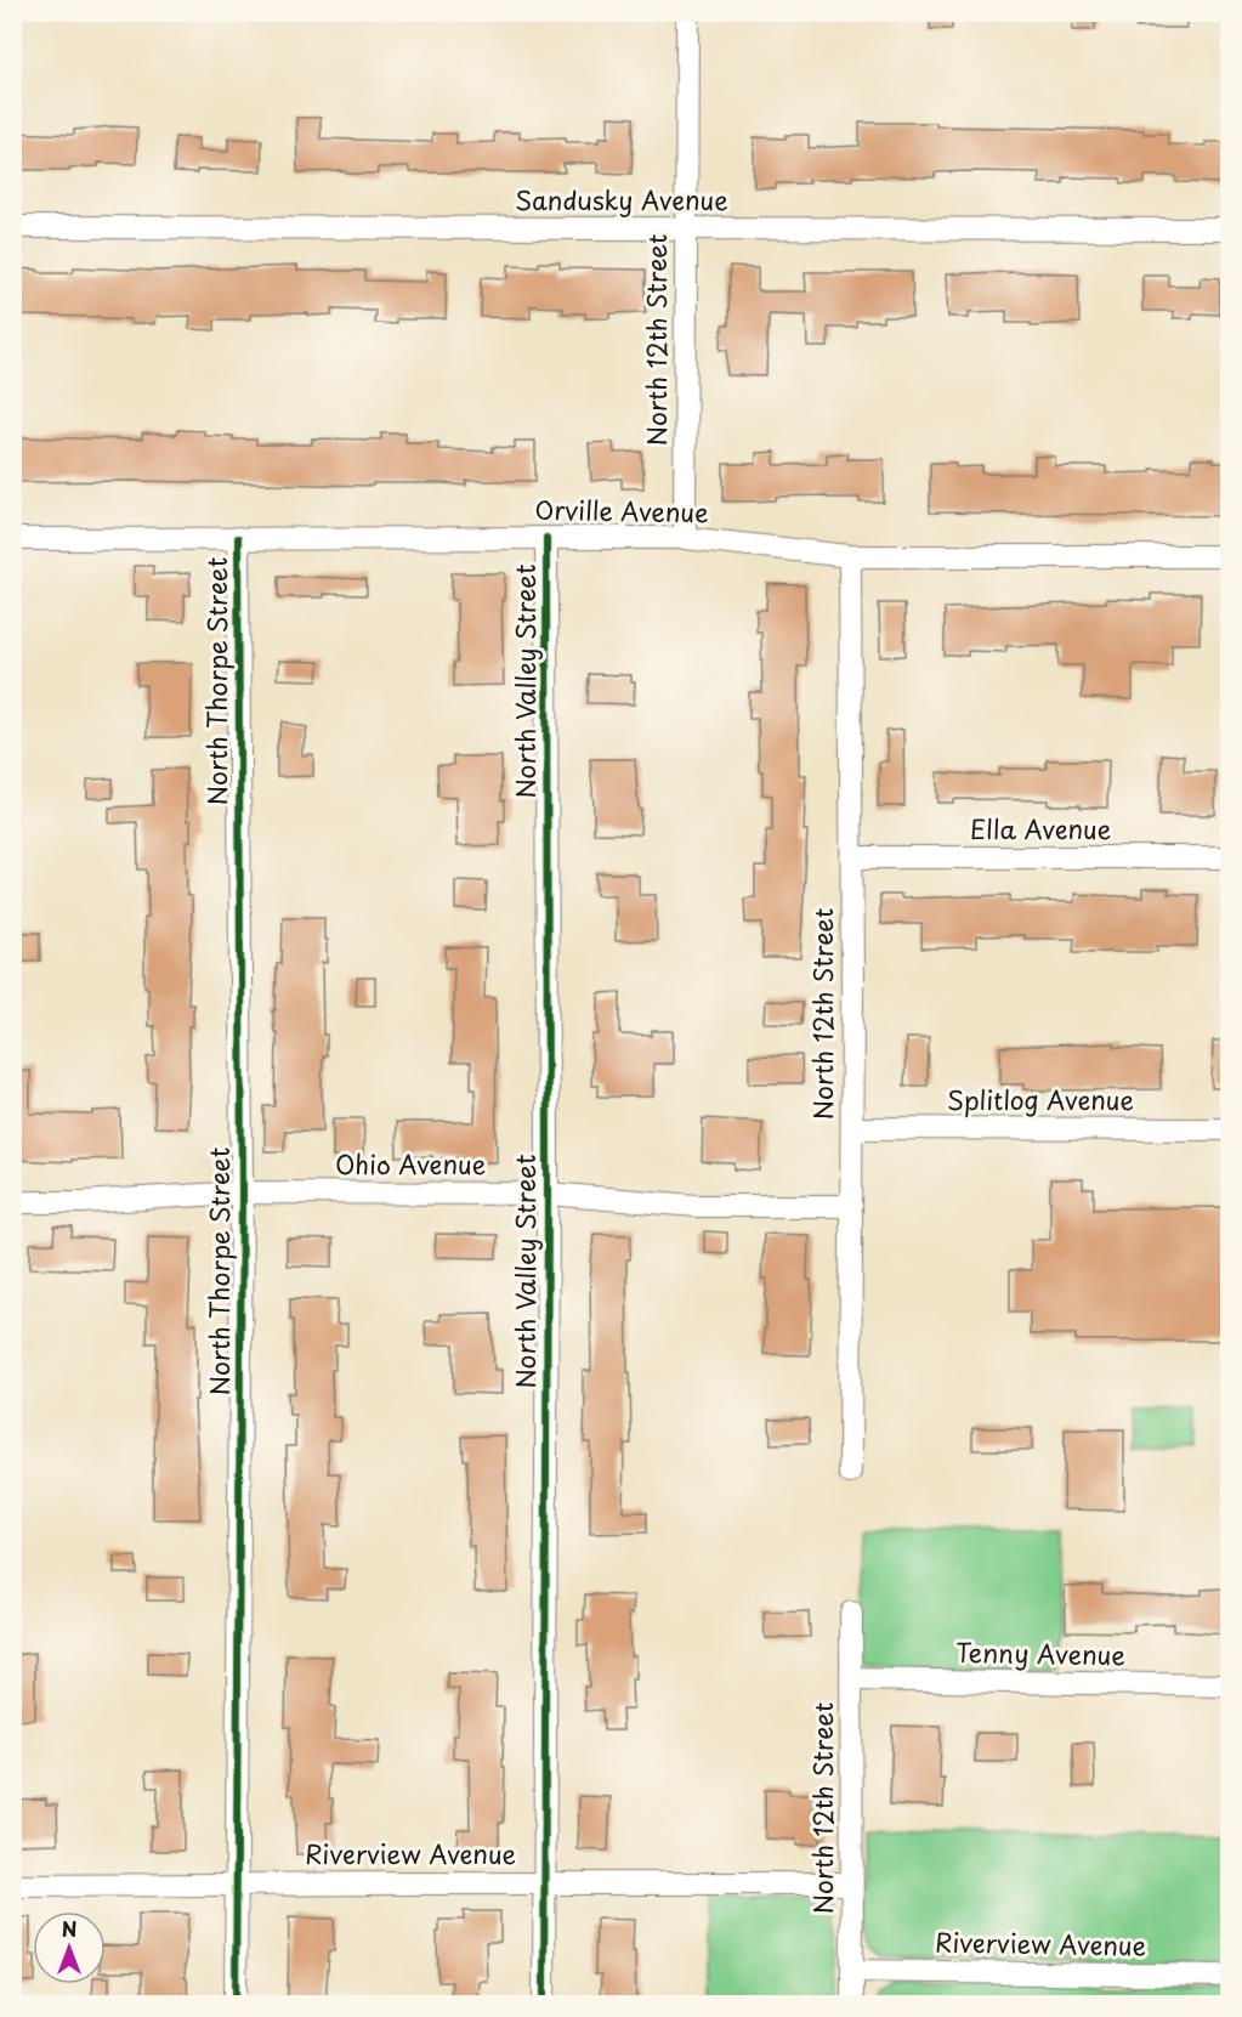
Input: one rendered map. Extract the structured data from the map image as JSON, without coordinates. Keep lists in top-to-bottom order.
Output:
{
  "streets": {
    "street": [
      "Sandusky Avenue",
      "North 12th Street",
      "Orville Avenue",
      "North Thorpe Street",
      "North Valley Street",
      "Ella Avenue",
      "Splitlog Avenue",
      "Ohio Avenue",
      "Tenny Avenue",
      "Riverview Avenue"
    ]
  },
  "crossings": [
    ["Sandusky Avenue", "North 12th Street"],
    ["North 12th Street", "Orville Avenue"],
    ["North 12th Street", "Ella Avenue"],
    ["North 12th Street", "Splitlog Avenue"],
    ["North 12th Street", "Ohio Avenue"],
    ["North 12th Street", "Tenny Avenue"],
    ["North 12th Street", "Riverview Avenue"],
    ["Orville Avenue", "North Thorpe Street"],
    ["Orville Avenue", "North Valley Street"],
    ["North Thorpe Street", "Ohio Avenue"],
    ["North Thorpe Street", "Riverview Avenue"],
    ["North Valley Street", "Ohio Avenue"],
    ["North Valley Street", "Riverview Avenue"]
  ],
  "north": "top"
}
